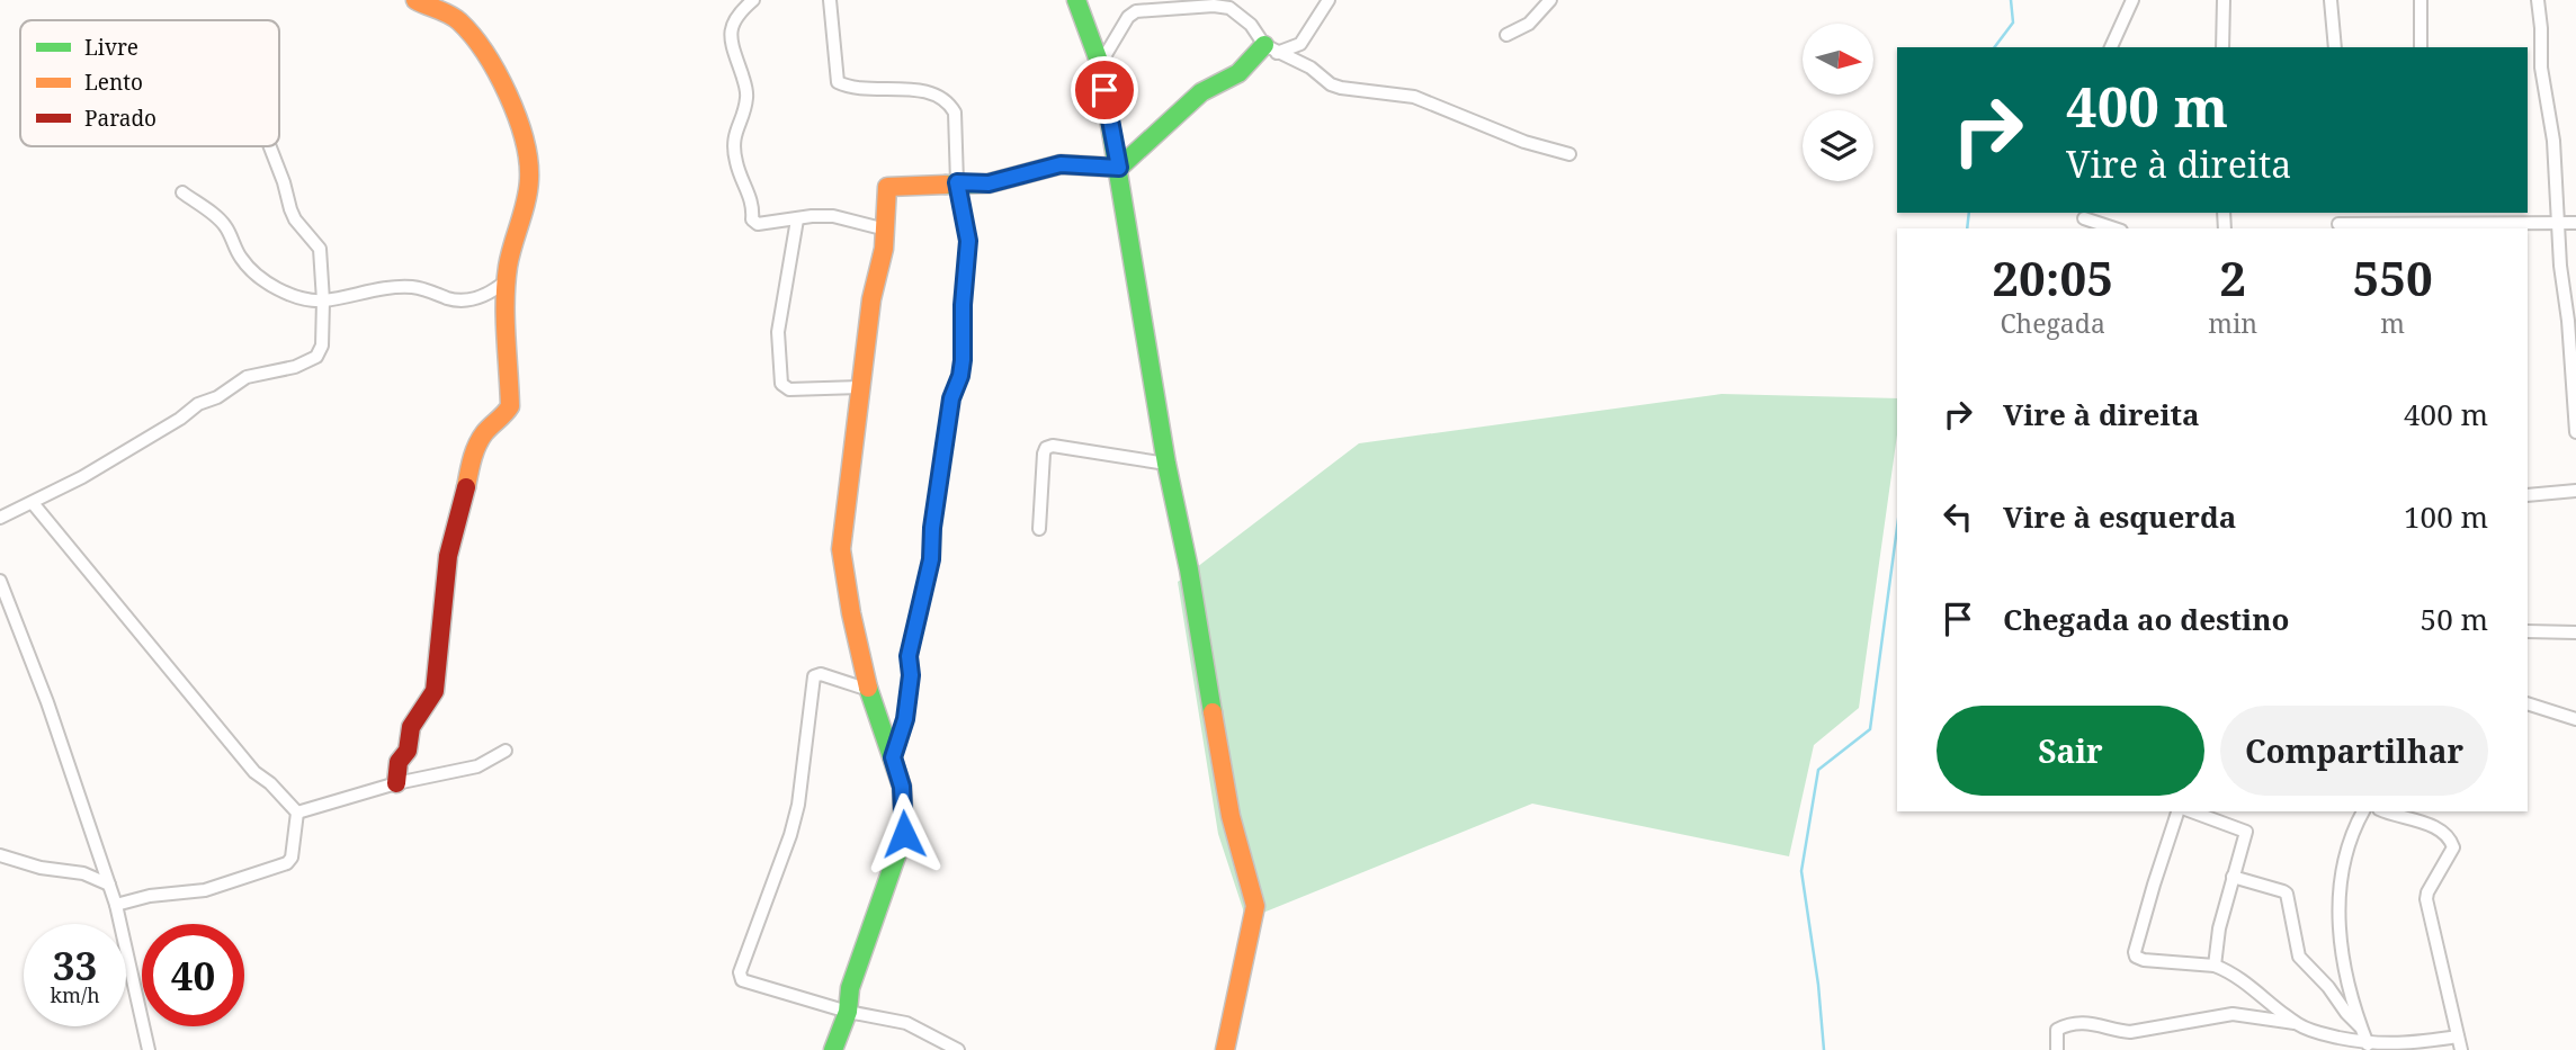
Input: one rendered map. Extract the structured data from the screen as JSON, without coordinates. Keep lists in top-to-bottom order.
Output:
{
  "legend": ["Livre", "Lento", "Parado"],
  "north": "right",
  "page": {
    "turn": ["400 m", "Vire à direita"],
    "eta": [
      "20:05",
      "Chegada",
      "2",
      "min",
      "550",
      "m"
    ],
    "list": [
      {
        "name": "Vire à direita",
        "value": "400 m"
      },
      {
        "name": "Vire à esquerda",
        "value": "100 m"
      },
      {
        "name": "Chegada ao destino",
        "value": "50 m"
      }
    ],
    "buttons": ["Sair", "Compartilhar"],
    "speed": "33 km/h",
    "limit": "40"
  }
}
